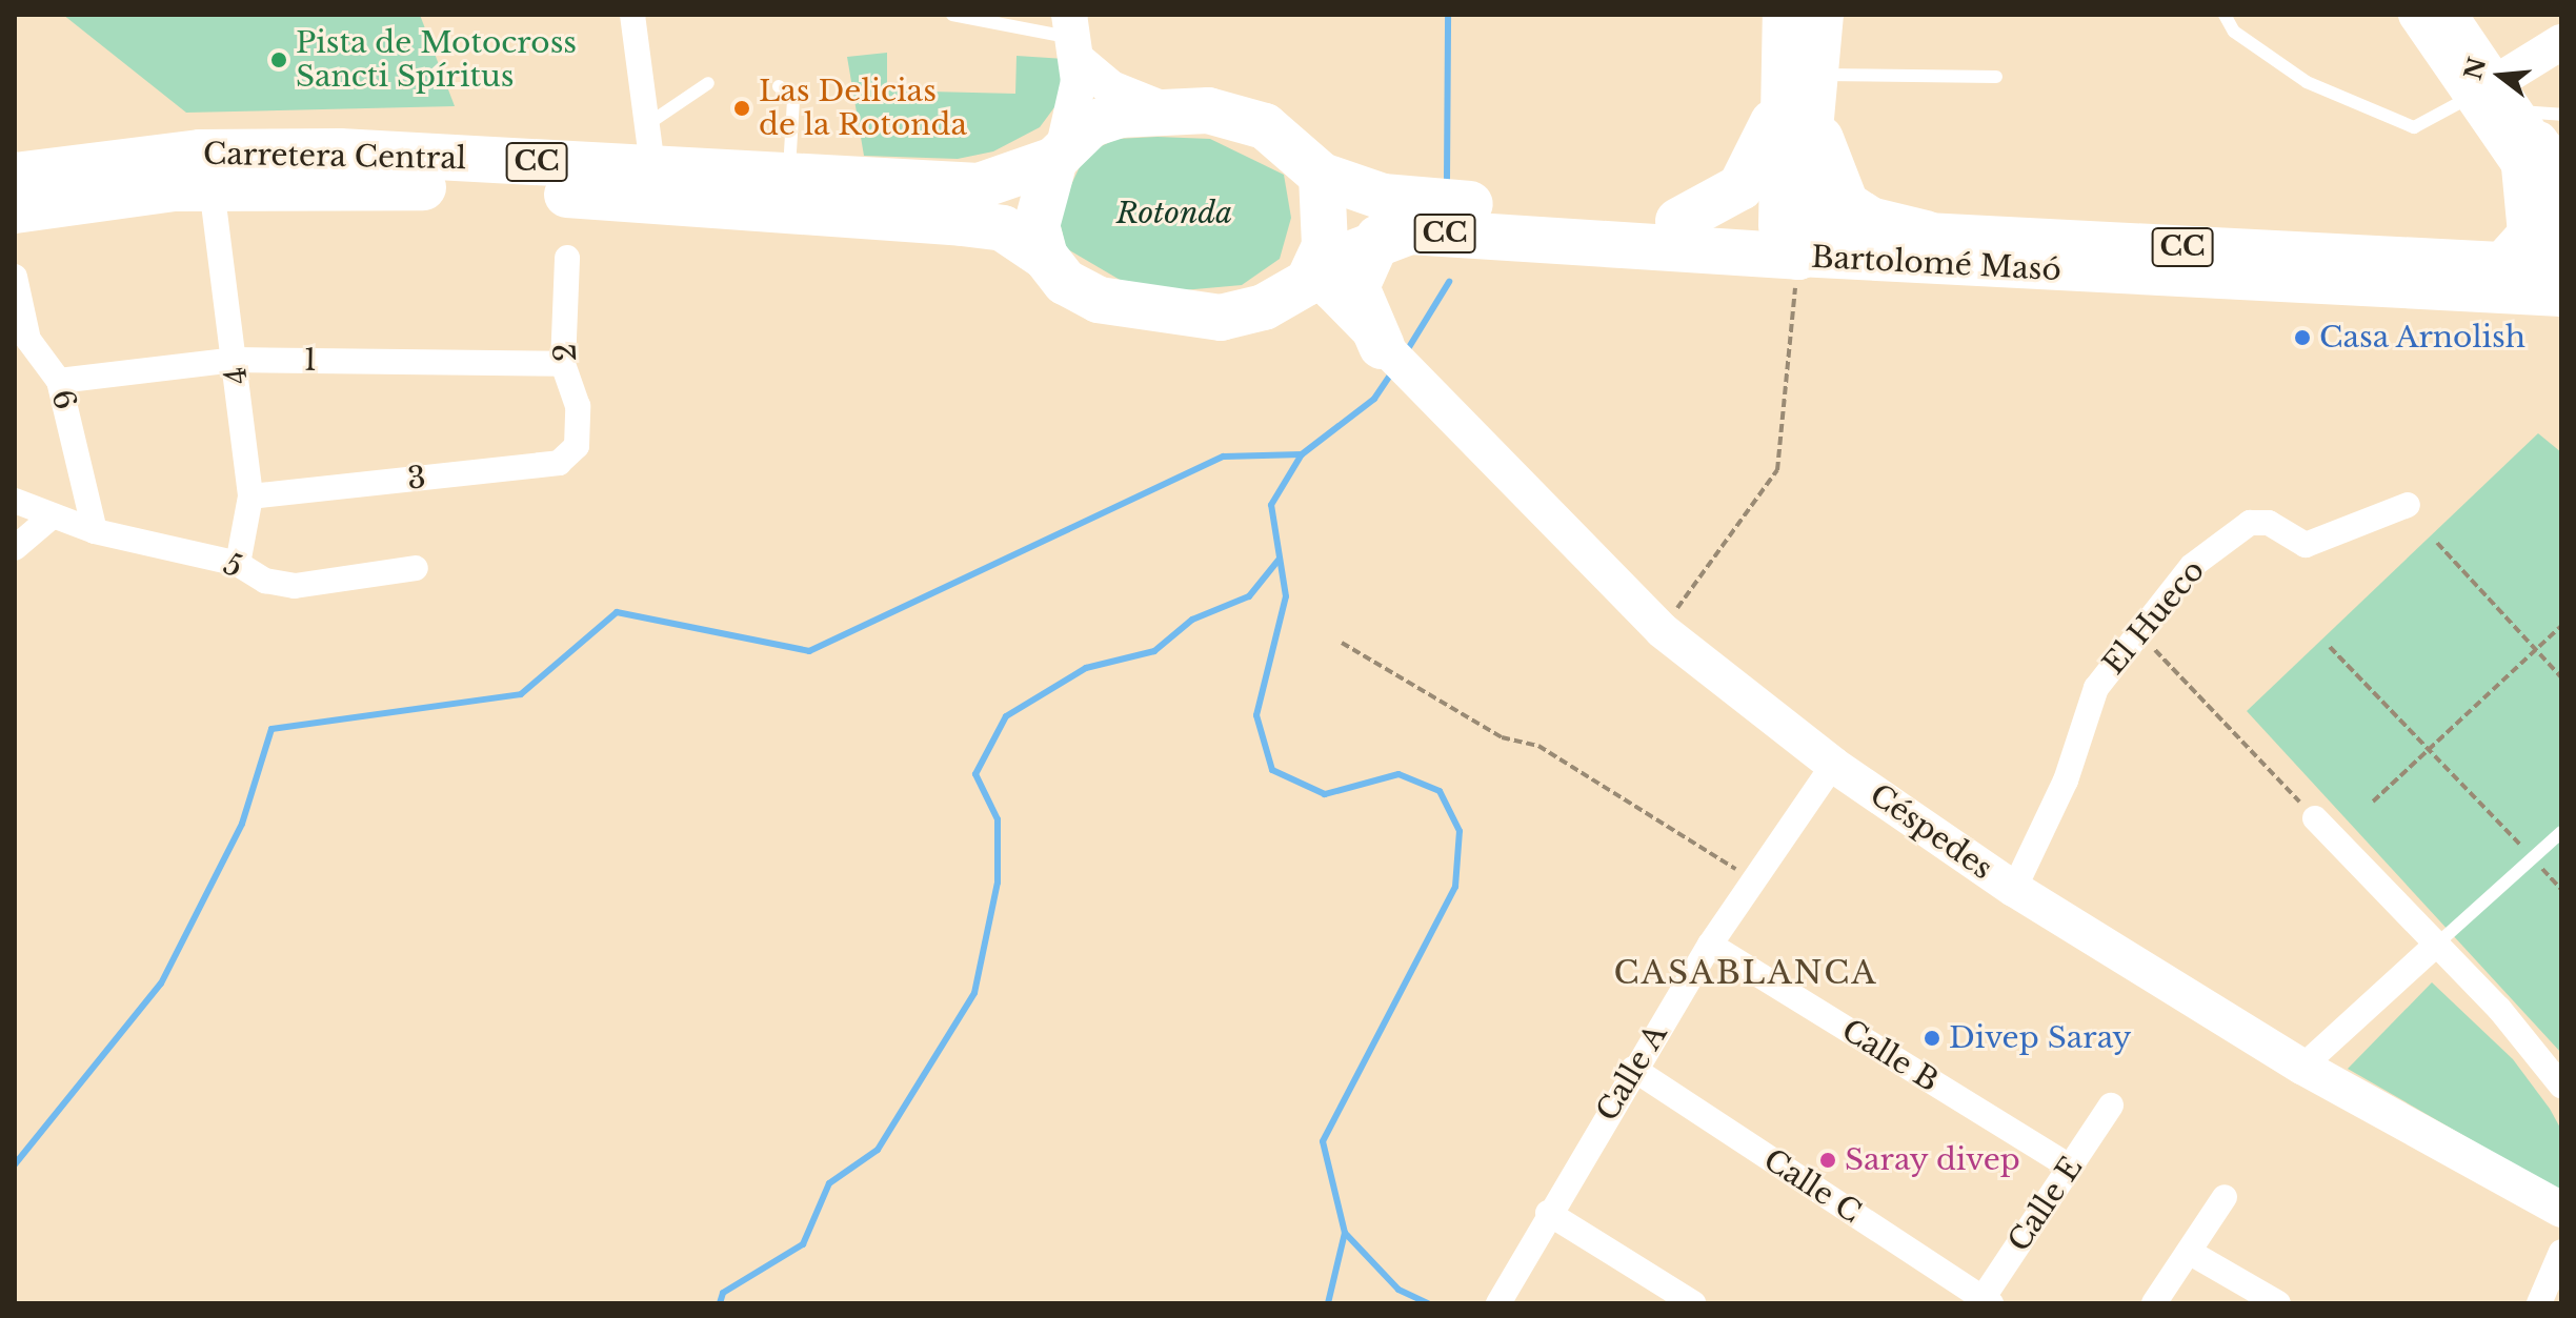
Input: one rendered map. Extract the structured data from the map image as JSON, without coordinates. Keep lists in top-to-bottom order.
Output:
{
  "streets": {
    "highway": ["Carretera Central", "CC", "Bartolomé Masó"],
    "street": [
      "2",
      "1",
      "4",
      "6",
      "3",
      "5",
      "El Hueco",
      "Céspedes",
      "Calle B",
      "Calle A",
      "Calle C",
      "Calle E"
    ]
  },
  "crossings": [
    ["Carretera Central", "CC"],
    ["Carretera Central", "Bartolomé Masó"],
    ["Carretera Central", "4"],
    ["Carretera Central", "Céspedes"],
    ["CC", "Bartolomé Masó"],
    ["CC", "Céspedes"],
    ["Bartolomé Masó", "Céspedes"],
    ["2", "1"],
    ["2", "3"],
    ["1", "4"],
    ["1", "6"],
    ["4", "3"],
    ["4", "5"],
    ["6", "5"],
    ["El Hueco", "Céspedes"],
    ["Céspedes", "Calle A"],
    ["Calle B", "Calle A"],
    ["Calle B", "Calle E"],
    ["Calle A", "Calle C"],
    ["Calle C", "Calle E"]
  ],
  "districts": ["CASABLANCA"],
  "parks": ["Rotonda"],
  "places": [
    "Pista de Motocross Sancti Spíritus",
    "Las Delicias de la Rotonda",
    "Casa Arnolish",
    "Divep Saray",
    "Saray divep"
  ],
  "north": "left"
}
